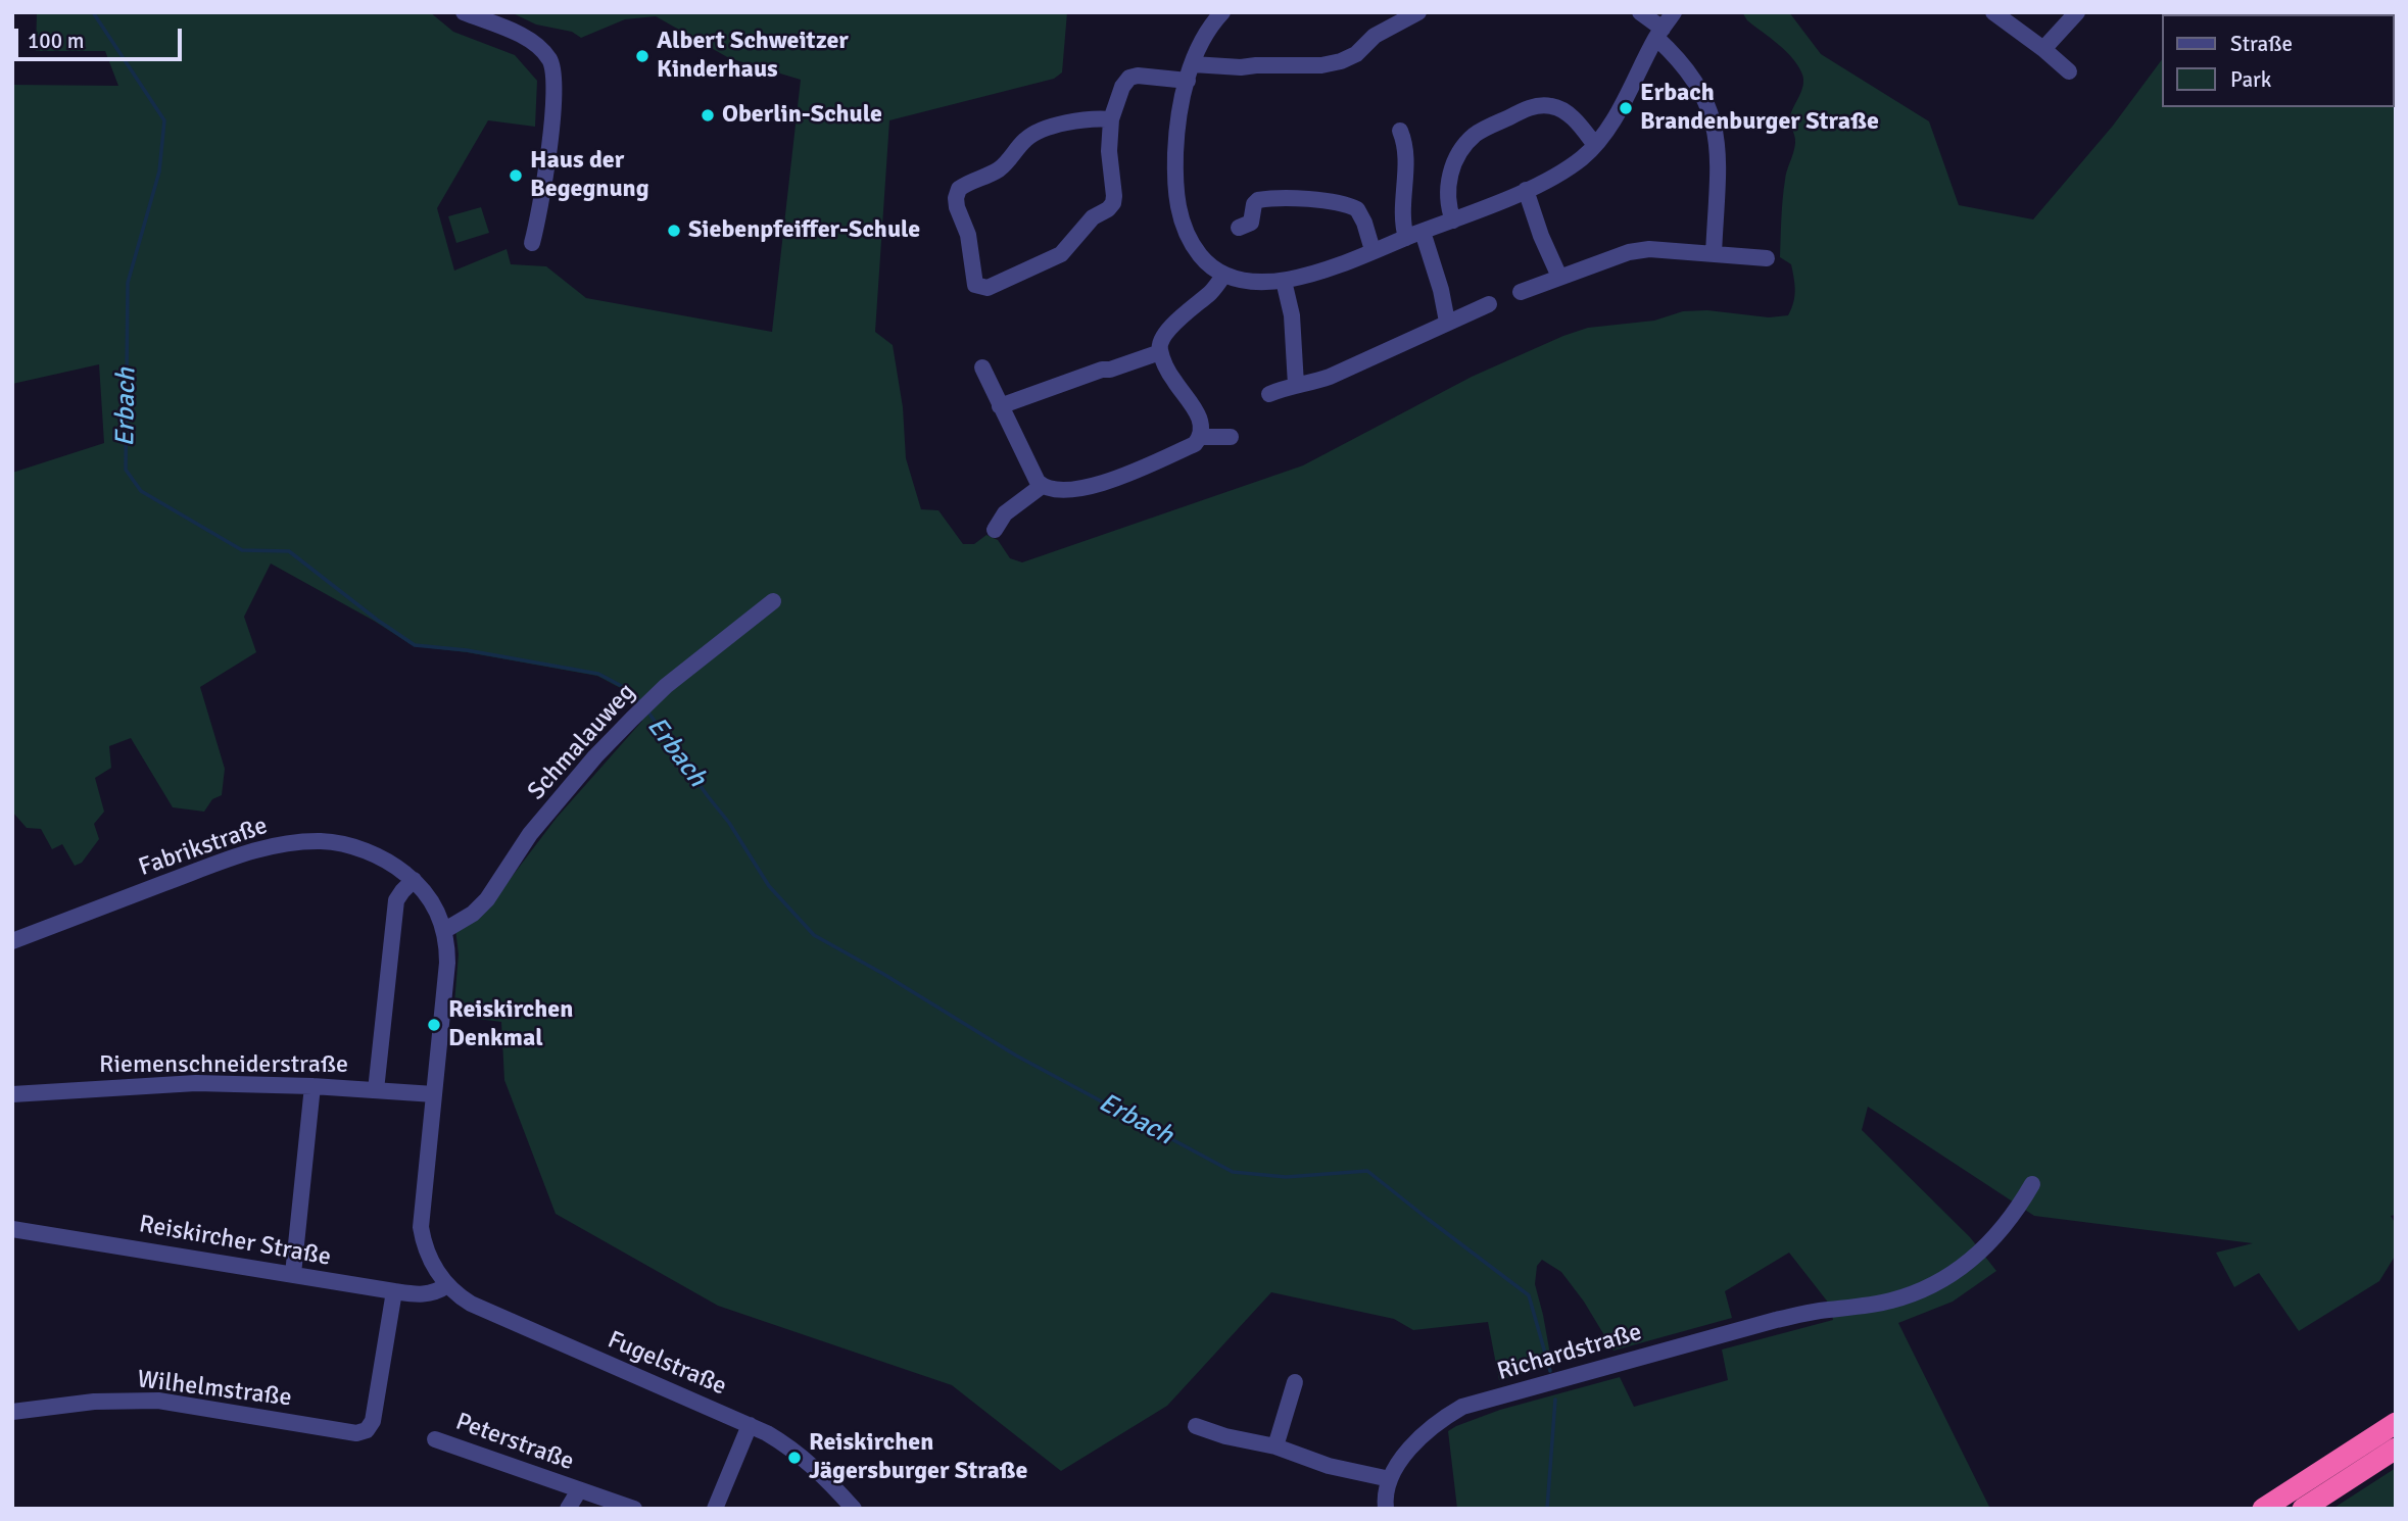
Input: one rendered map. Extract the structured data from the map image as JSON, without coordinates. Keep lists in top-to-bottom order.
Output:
{
  "streets": {
    "street": [
      "Schmalauweg",
      "Fabrikstraße",
      "Riemenschneiderstraße",
      "Reiskircher Straße",
      "Richardstraße",
      "Fugelstraße",
      "Wilhelmstraße",
      "Peterstraße"
    ]
  },
  "crossings": [
    ["Schmalauweg", "Fabrikstraße"],
    ["Fabrikstraße", "Riemenschneiderstraße"],
    ["Fabrikstraße", "Reiskircher Straße"],
    ["Fabrikstraße", "Fugelstraße"],
    ["Reiskircher Straße", "Fugelstraße"],
    ["Reiskircher Straße", "Wilhelmstraße"]
  ],
  "water": ["Erbach"],
  "places": [
    "Albert Schweitzer Kinderhaus",
    "Erbach Brandenburger Straße",
    "Oberlin-Schule",
    "Haus der Begegnung",
    "Siebenpfeiffer-Schule",
    "Reiskirchen Denkmal",
    "Reiskirchen Jägersburger Straße"
  ],
  "legend": ["Straße", "Park"],
  "scale_bar": "100 m"
}
